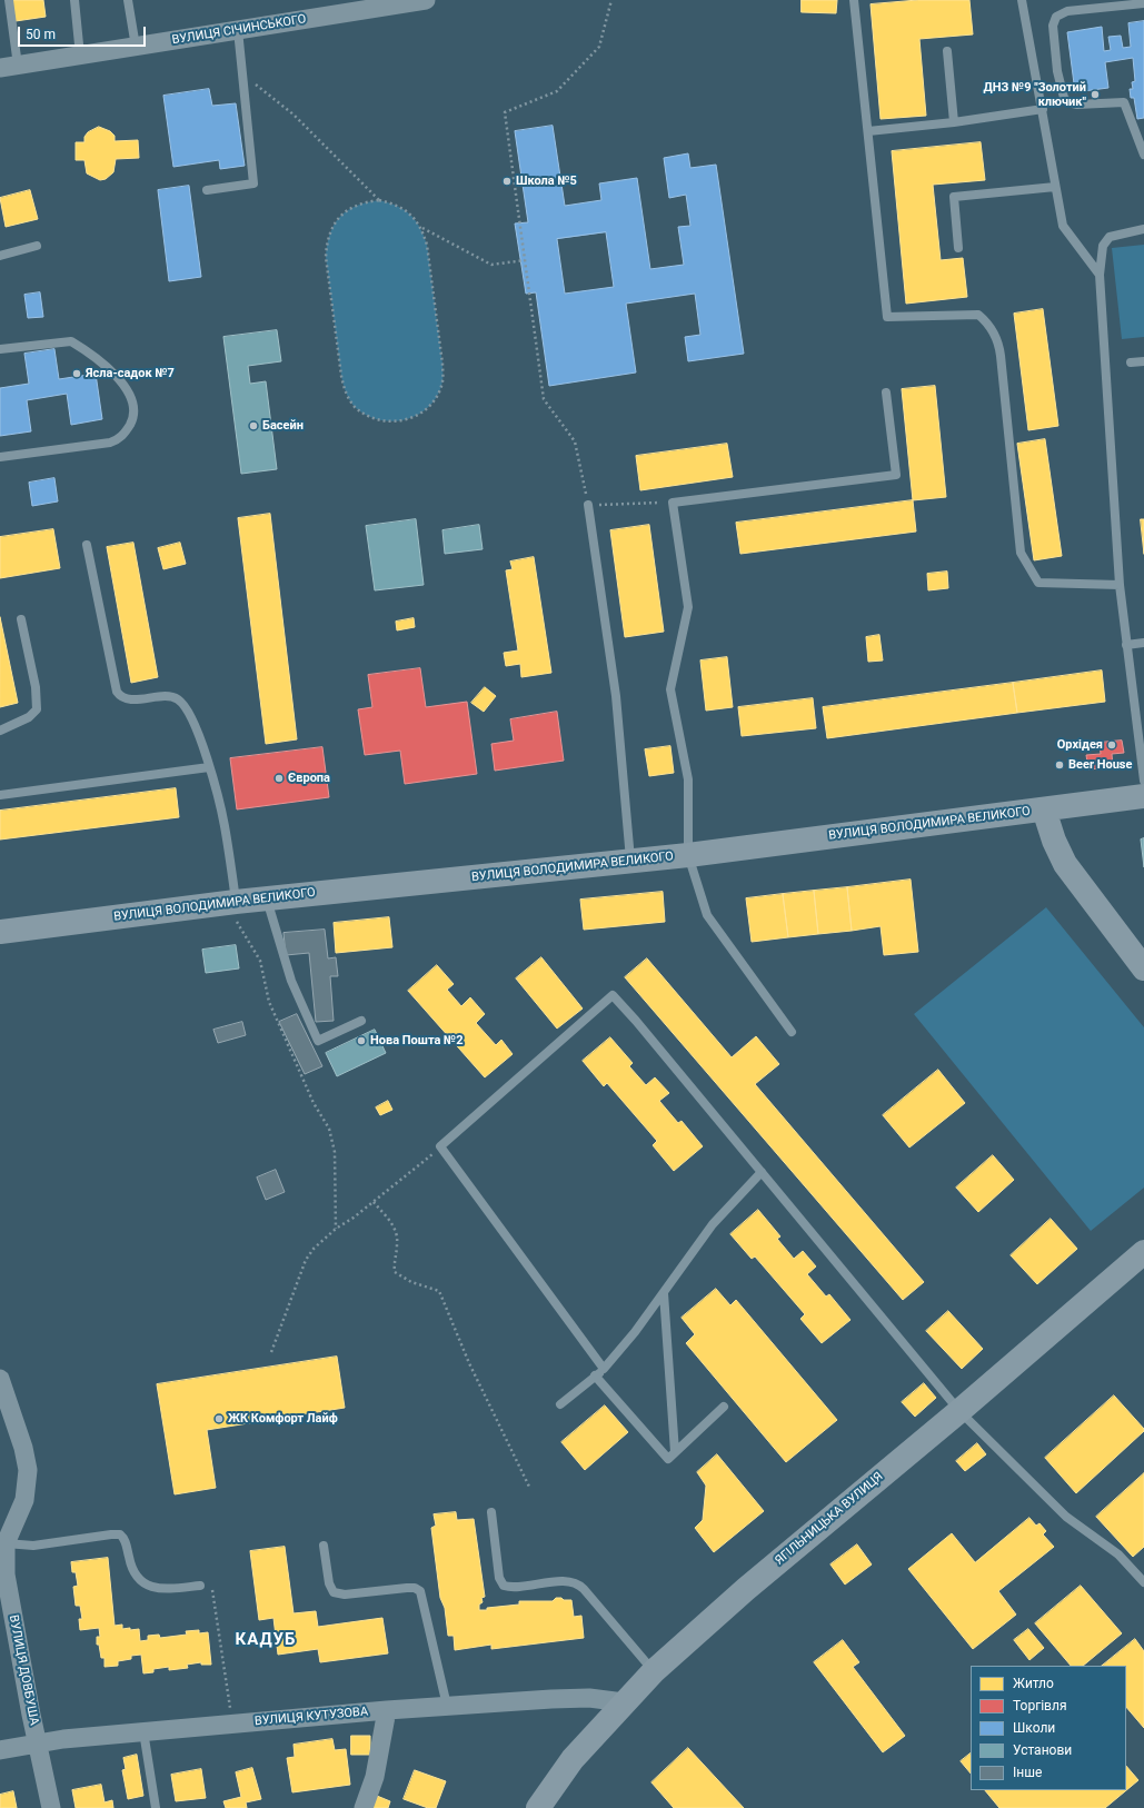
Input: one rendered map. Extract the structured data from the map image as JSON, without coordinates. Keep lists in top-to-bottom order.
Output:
{
  "streets": {
    "main road": ["ВУЛИЦЯ ВОЛОДИМИРА ВЕЛИКОГО", "ЯГІЛЬНИЦЬКА ВУЛИЦЯ"],
    "street": ["ВУЛИЦЯ СІЧИНСЬКОГО", "ВУЛИЦЯ ДОВБУША", "ВУЛИЦЯ КУТУЗОВА"]
  },
  "crossings": [
    ["ЯГІЛЬНИЦЬКА ВУЛИЦЯ", "ВУЛИЦЯ КУТУЗОВА"],
    ["ВУЛИЦЯ ДОВБУША", "ВУЛИЦЯ КУТУЗОВА"]
  ],
  "districts": ["КАДУБ"],
  "places": [
    "ДНЗ №9 \"Золотий ключик\"",
    "Школа №5",
    "Ясла-садок №7",
    "Басейн",
    "Орхідея",
    "Beer House",
    "Європа",
    "Нова Пошта №2",
    "ЖК Комфорт Лайф"
  ],
  "legend": [
    "Житло",
    "Торгівля",
    "Школи",
    "Установи",
    "Інше"
  ],
  "scale_bar": "50 m"
}
